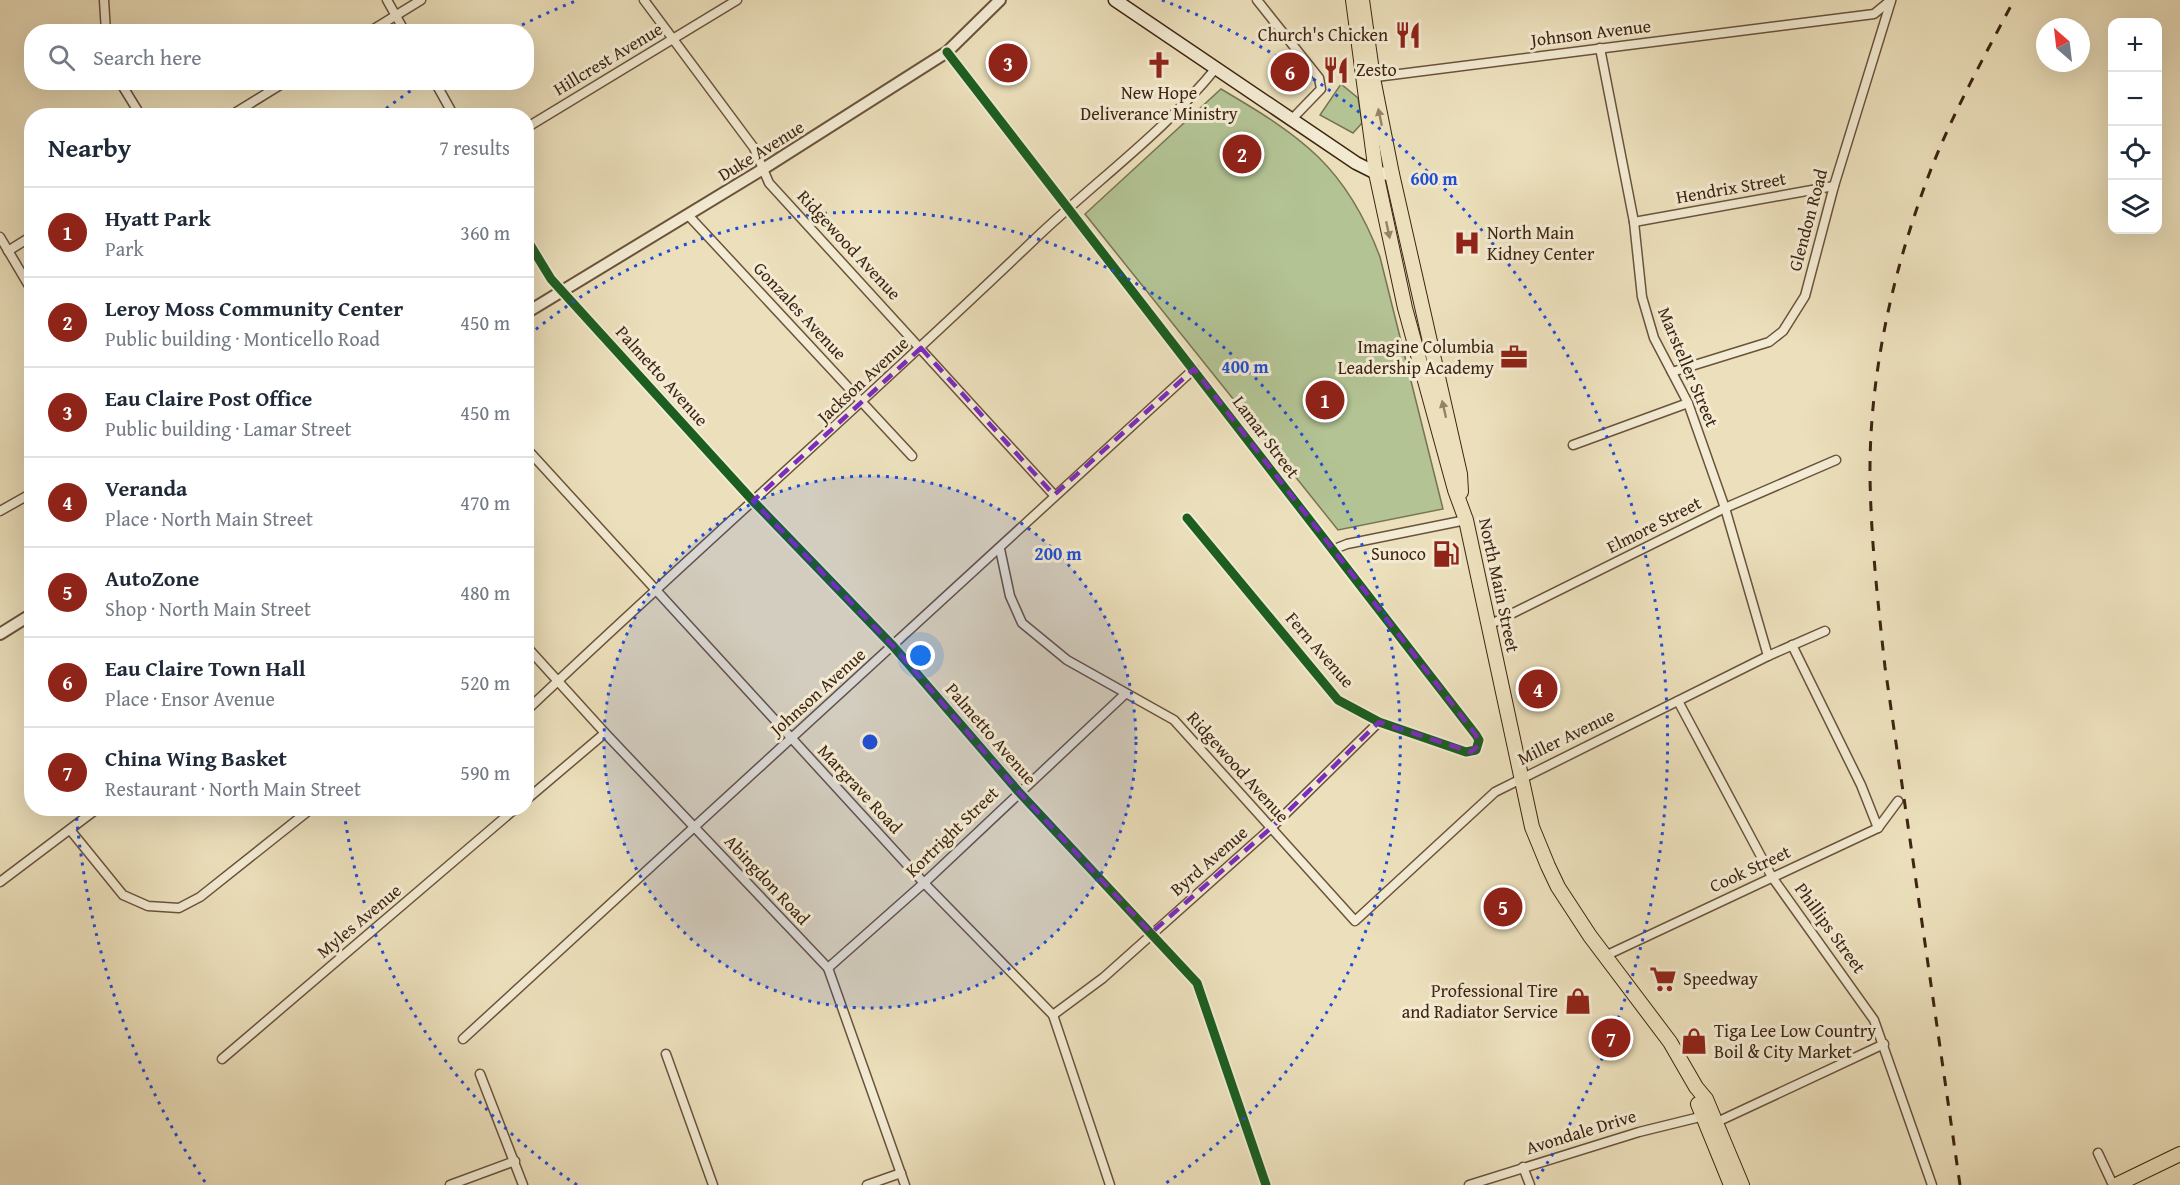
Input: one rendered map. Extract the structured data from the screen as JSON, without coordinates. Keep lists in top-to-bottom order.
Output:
{
  "streets": {
    "main road": ["North Main Street"],
    "street": [
      "Johnson Avenue",
      "Hillcrest Avenue",
      "Duke Avenue",
      "Hendrix Street",
      "Glendon Road",
      "Ridgewood Avenue",
      "Gonzales Avenue",
      "Marsteller Street",
      "Palmetto Avenue",
      "Jackson Avenue",
      "Lamar Street",
      "Elmore Street",
      "Fern Avenue",
      "Miller Avenue",
      "Margrave Road",
      "Kortright Street",
      "Byrd Avenue",
      "Cook Street",
      "Abingdon Road",
      "Myles Avenue",
      "Phillips Street",
      "Avondale Drive"
    ]
  },
  "crossings": [
    ["Johnson Avenue", "Glendon Road"],
    ["Johnson Avenue", "Ridgewood Avenue"],
    ["Johnson Avenue", "Marsteller Street"],
    ["Johnson Avenue", "Palmetto Avenue"],
    ["Johnson Avenue", "Lamar Street"],
    ["Johnson Avenue", "North Main Street"],
    ["Johnson Avenue", "Margrave Road"],
    ["Johnson Avenue", "Abingdon Road"],
    ["Hillcrest Avenue", "Ridgewood Avenue"],
    ["Duke Avenue", "Ridgewood Avenue"],
    ["Duke Avenue", "Gonzales Avenue"],
    ["Duke Avenue", "Palmetto Avenue"],
    ["Duke Avenue", "Lamar Street"],
    ["Hendrix Street", "Glendon Road"],
    ["Hendrix Street", "Marsteller Street"],
    ["Glendon Road", "Marsteller Street"],
    ["Ridgewood Avenue", "Jackson Avenue"],
    ["Ridgewood Avenue", "Miller Avenue"],
    ["Ridgewood Avenue", "Kortright Street"],
    ["Ridgewood Avenue", "Byrd Avenue"],
    ["Gonzales Avenue", "Jackson Avenue"],
    ["Marsteller Street", "Elmore Street"],
    ["Marsteller Street", "Miller Avenue"],
    ["Palmetto Avenue", "Jackson Avenue"],
    ["Palmetto Avenue", "Kortright Street"],
    ["Palmetto Avenue", "Byrd Avenue"],
    ["Jackson Avenue", "Lamar Street"],
    ["Jackson Avenue", "Margrave Road"],
    ["Jackson Avenue", "Abingdon Road"],
    ["Lamar Street", "Fern Avenue"],
    ["Elmore Street", "North Main Street"],
    ["North Main Street", "Miller Avenue"],
    ["North Main Street", "Cook Street"],
    ["North Main Street", "Avondale Drive"],
    ["Fern Avenue", "Byrd Avenue"],
    ["Miller Avenue", "Phillips Street"],
    ["Margrave Road", "Kortright Street"],
    ["Margrave Road", "Byrd Avenue"],
    ["Kortright Street", "Abingdon Road"],
    ["Cook Street", "Phillips Street"]
  ],
  "places": {
    "restaurant": ["Church's Chicken", "Zesto"],
    "church": ["New Hope Deliverance Ministry"],
    "hospital": ["North Main Kidney Center"],
    "office": ["Imagine Columbia Leadership Academy"],
    "fuel station": ["Sunoco"],
    "supermarket": ["Speedway"],
    "shop": ["Professional Tire and Radiator Service", "Tiga Lee Low Country Boil & City Market"]
  },
  "north": "top left",
  "page": {
    "map_buttons": ["+", "−"],
    "search": "Search here",
    "pins": [
      "3",
      "6",
      "2",
      "1",
      "4",
      "5",
      "7"
    ],
    "heading": ["Nearby", "7 results"],
    "list": [
      {
        "mark": "1",
        "name": "Hyatt Park",
        "note": "Park",
        "value": "360 m"
      },
      {
        "mark": "2",
        "name": "Leroy Moss Community Center",
        "note": "Public building · Monticello Road",
        "value": "450 m"
      },
      {
        "mark": "3",
        "name": "Eau Claire Post Office",
        "note": "Public building · Lamar Street",
        "value": "450 m"
      },
      {
        "mark": "4",
        "name": "Veranda",
        "note": "Place · North Main Street",
        "value": "470 m"
      },
      {
        "mark": "5",
        "name": "AutoZone",
        "note": "Shop · North Main Street",
        "value": "480 m"
      },
      {
        "mark": "6",
        "name": "Eau Claire Town Hall",
        "note": "Place · Ensor Avenue",
        "value": "520 m"
      },
      {
        "mark": "7",
        "name": "China Wing Basket",
        "note": "Restaurant · North Main Street",
        "value": "590 m"
      }
    ]
  },
  "rings": ["600 m", "400 m", "200 m"]
}
